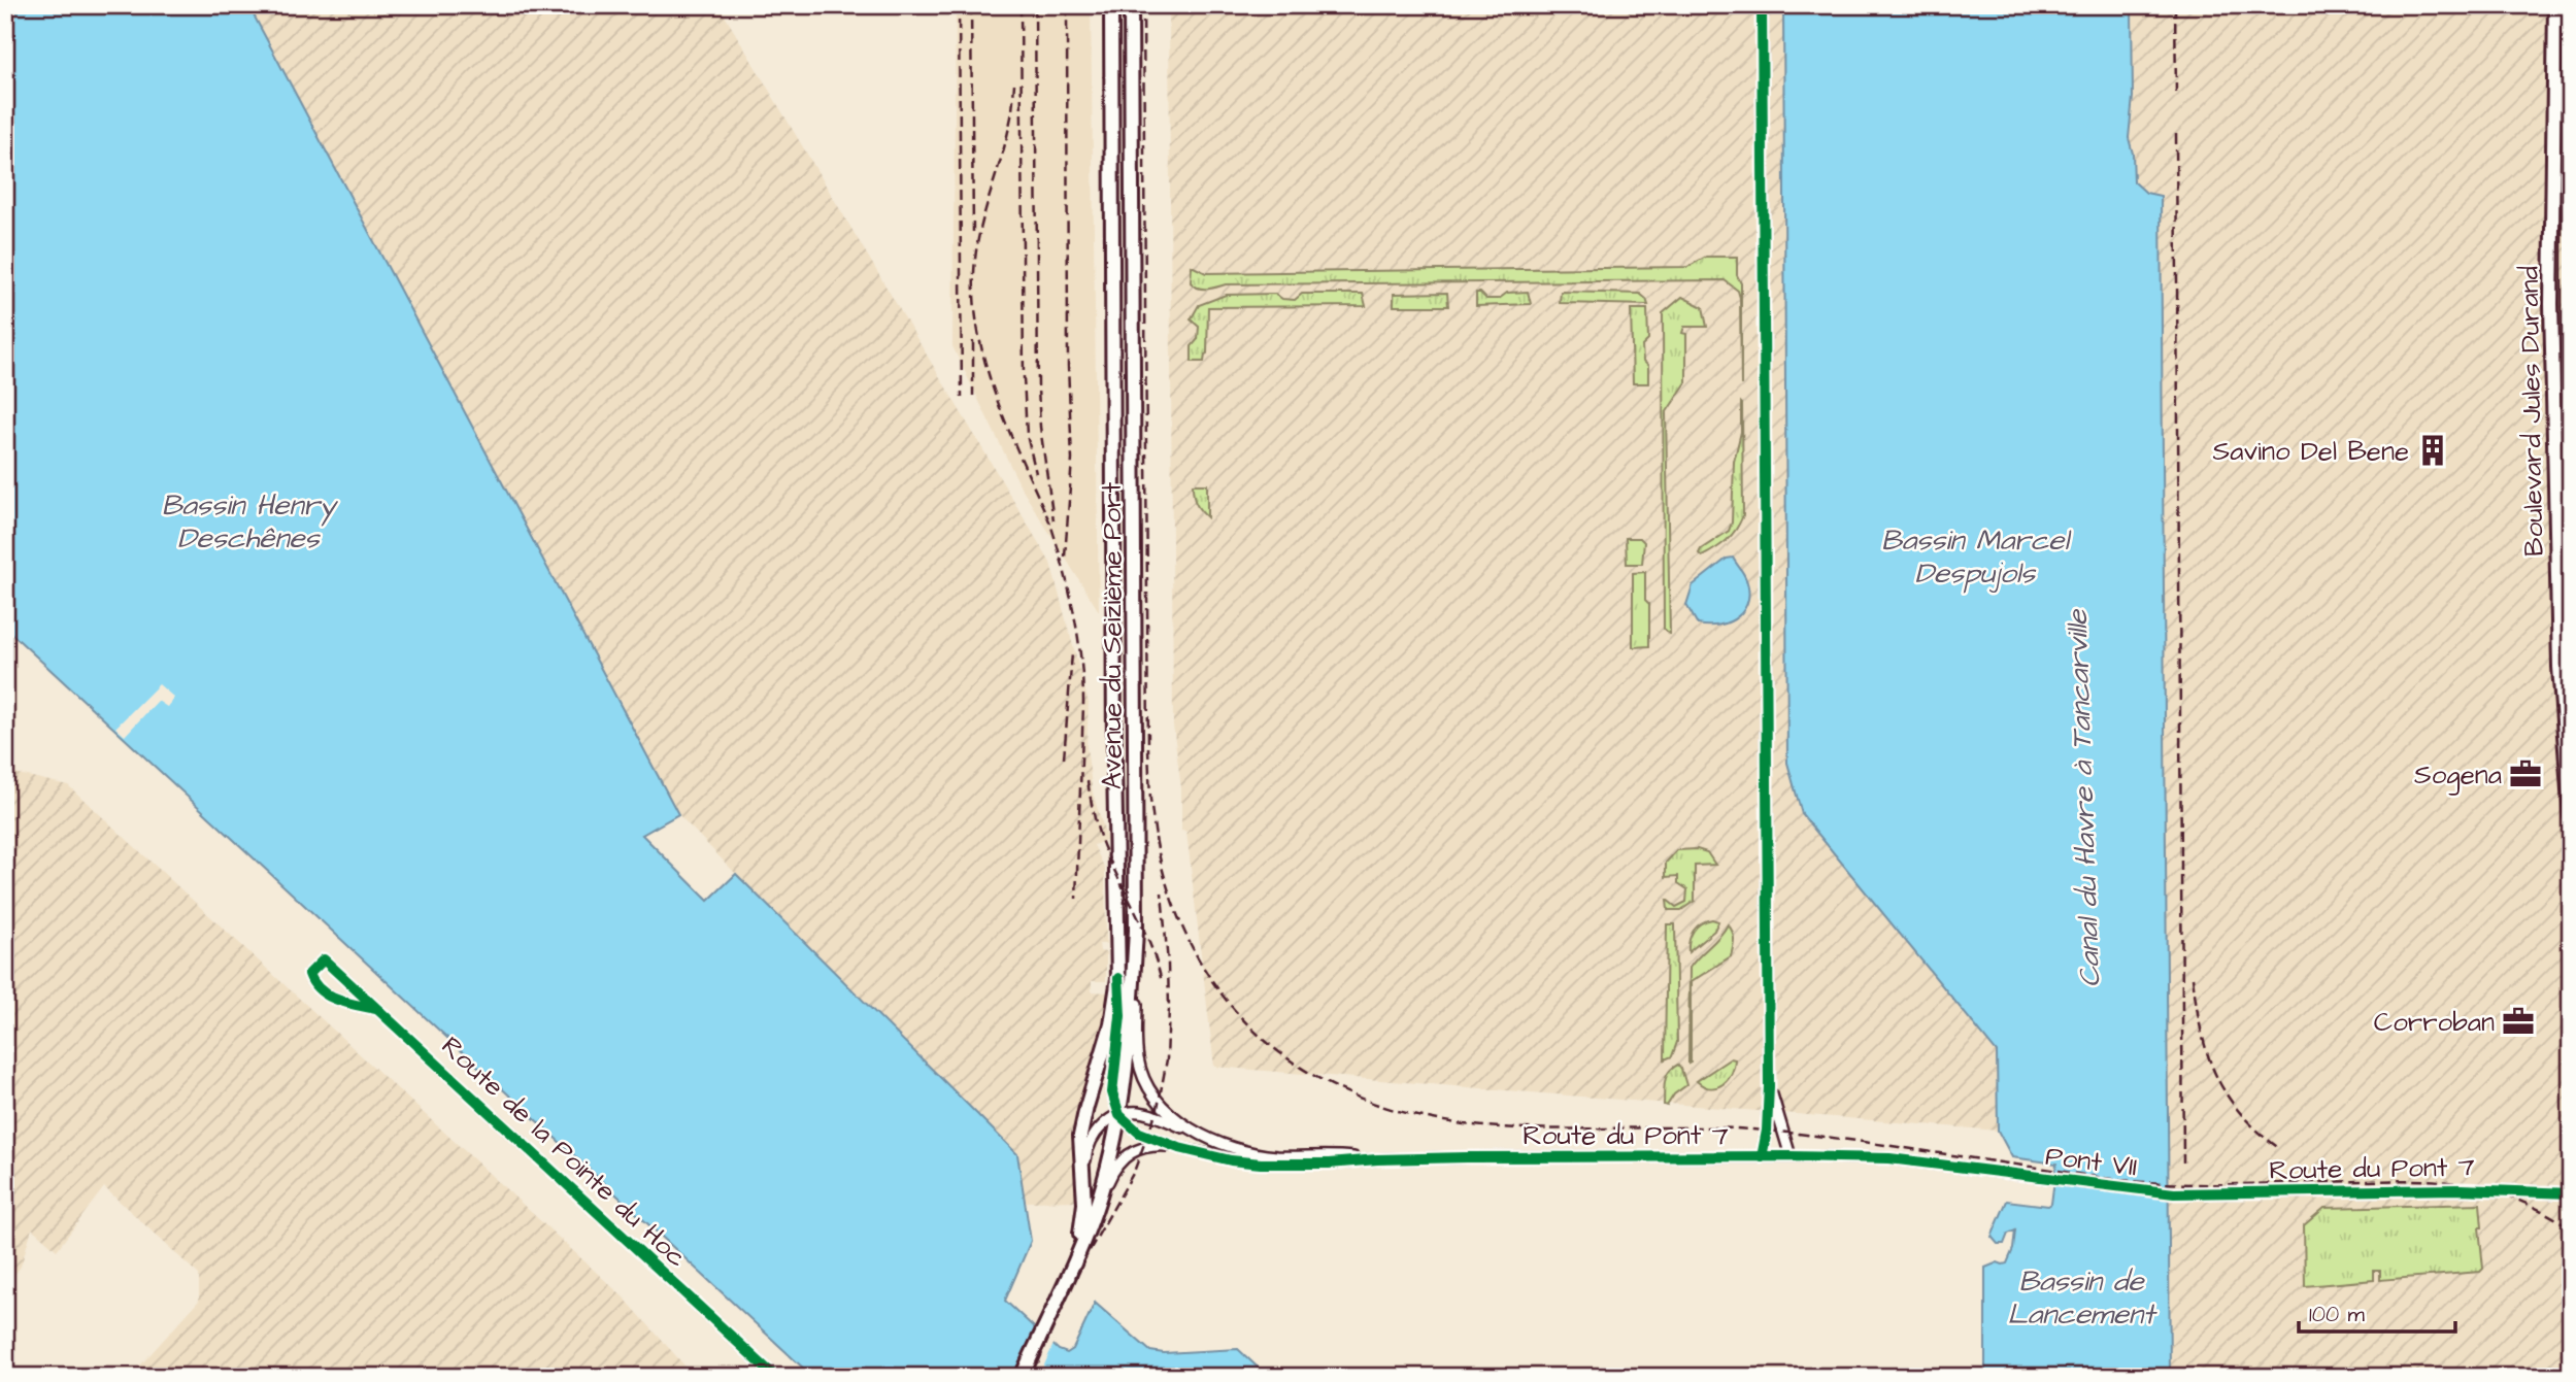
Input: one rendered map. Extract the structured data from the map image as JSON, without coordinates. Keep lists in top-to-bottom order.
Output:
{
  "streets": {
    "main road": ["Boulevard Jules Durand", "Avenue du Seizième Port"],
    "street": ["Route du Pont 7", "Route de la Pointe du Hoc", "Pont VII"]
  },
  "crossings": [
    ["Route du Pont 7", "Pont VII"]
  ],
  "water": [
    "Bassin Henry Deschênes",
    "Bassin Marcel Despujols",
    "Canal du Havre à Tancarville",
    "Bassin de Lancement"
  ],
  "places": {
    "building": ["Savino Del Bene"],
    "office": ["Sogena", "Corroban"]
  },
  "scale_bar": "100 m"
}
